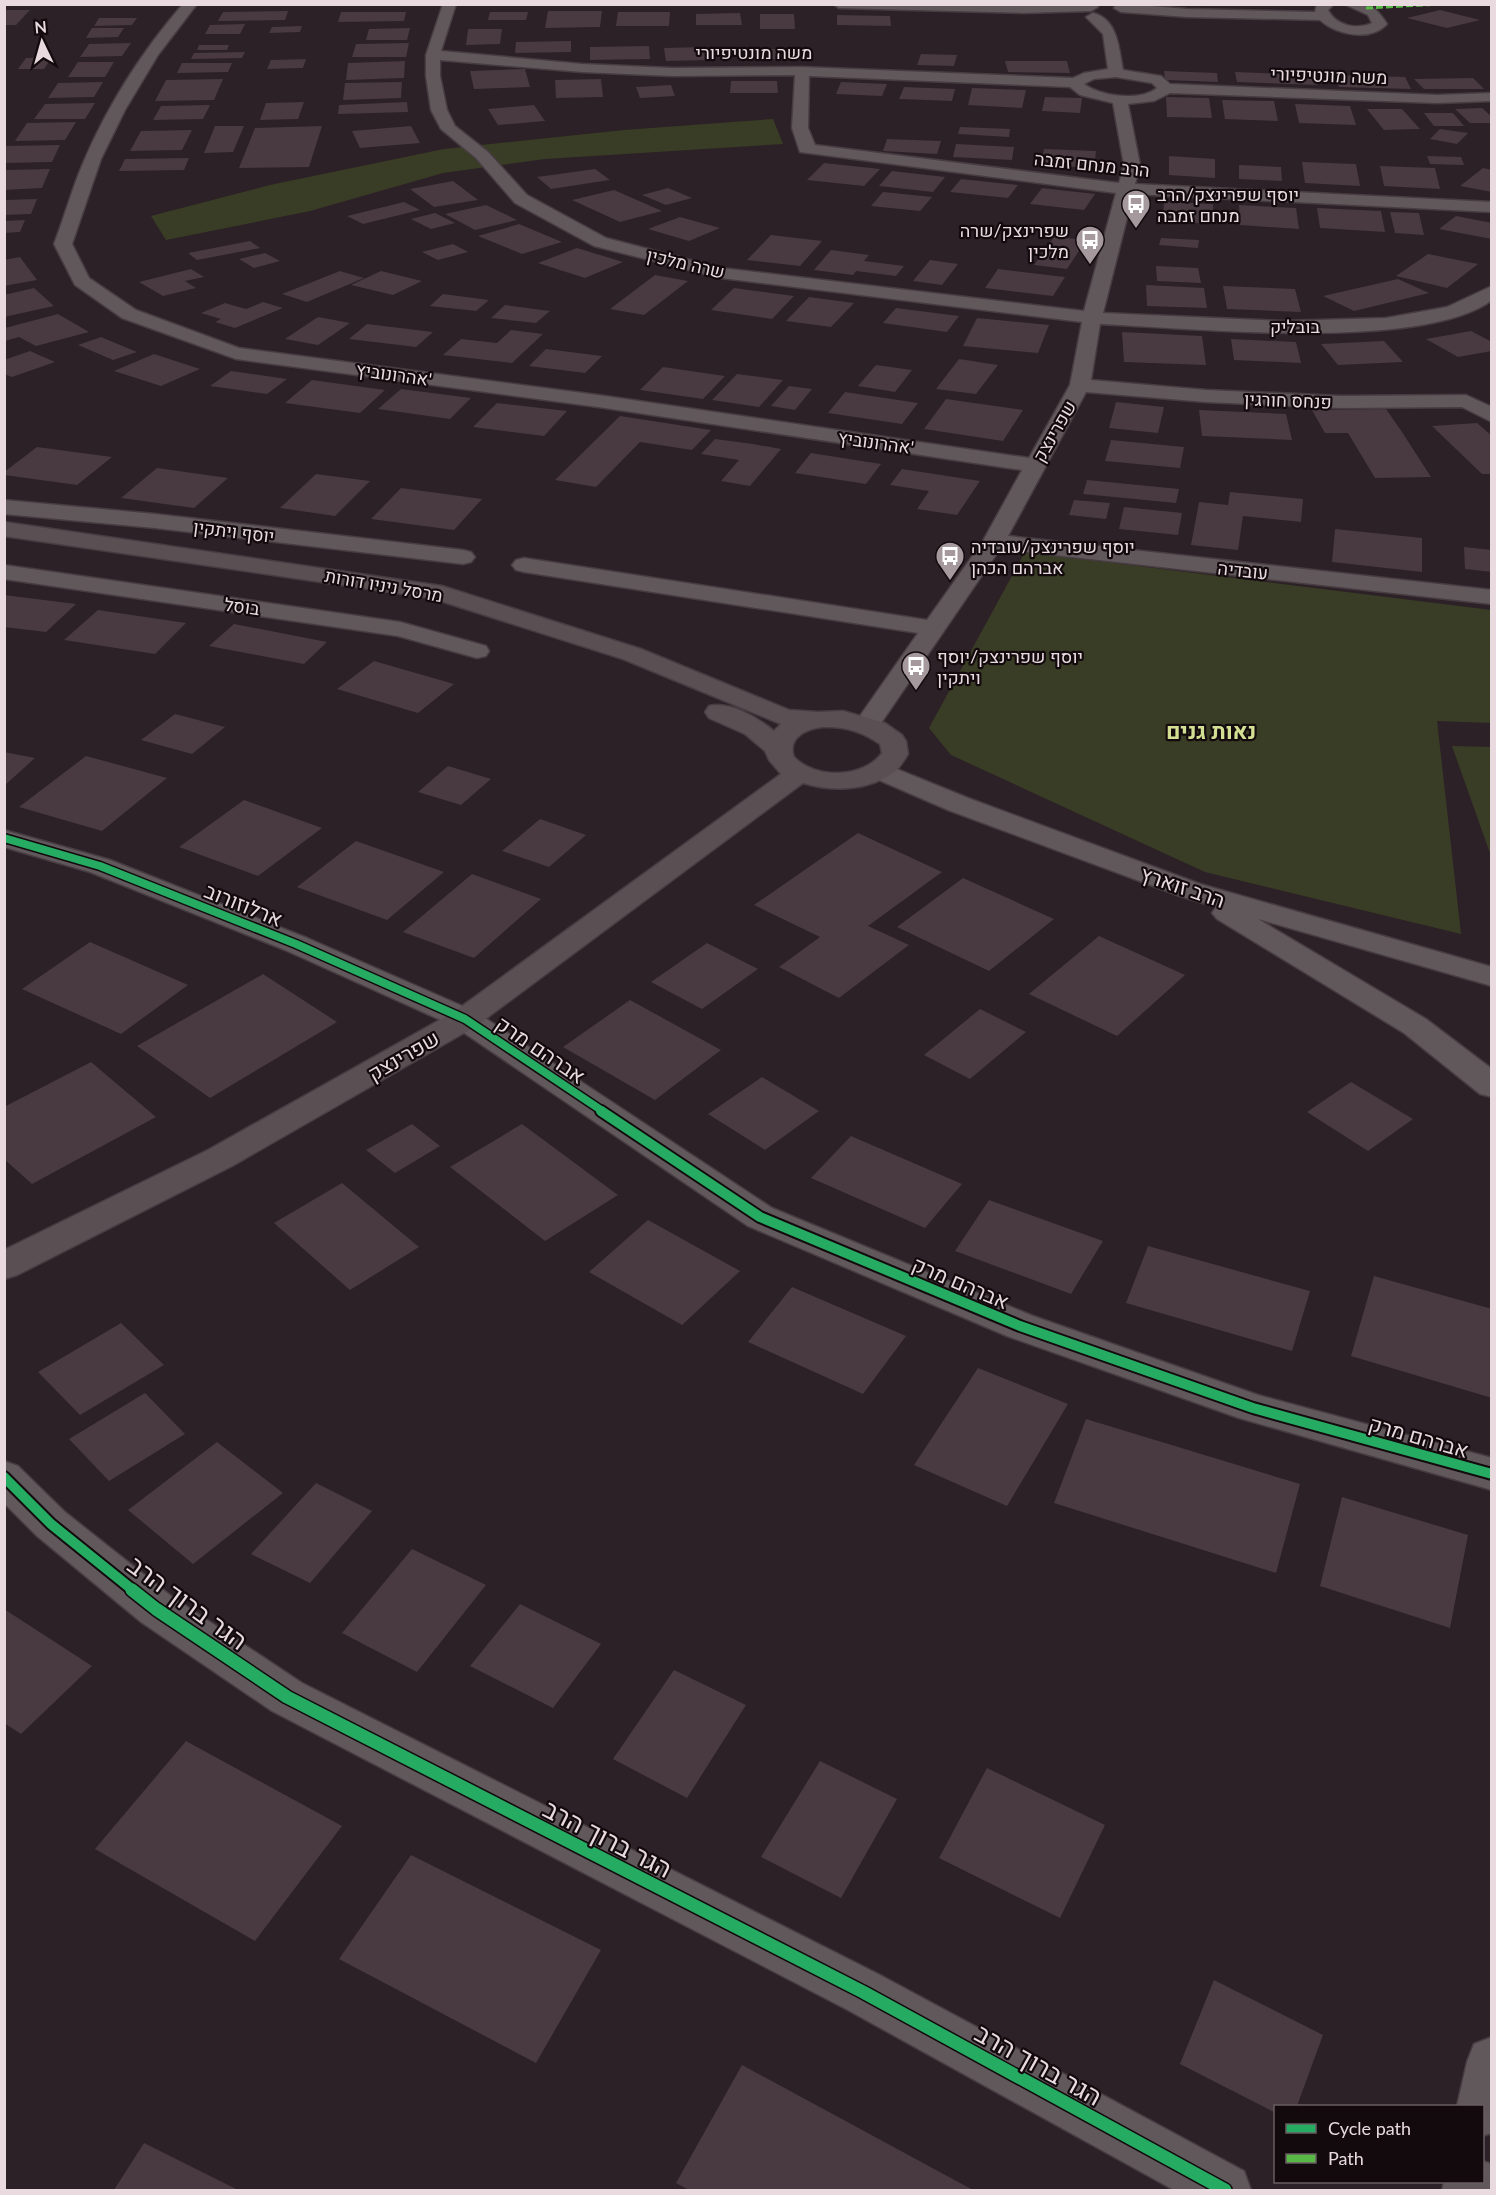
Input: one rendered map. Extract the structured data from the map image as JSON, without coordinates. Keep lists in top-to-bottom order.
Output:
{
  "streets": {
    "street": [
      "משה מונטיפיורי",
      "הרב מנחם זמבה",
      "שרה מלכין",
      "בובליק",
      "אהרונוביץ'",
      "פנחס חורגין",
      "שפרינצק",
      "יוסף ויתקין",
      "עובדיה",
      "מרסל ניניו דורות",
      "בוסל",
      "הרב זוארץ",
      "ארלוזורוב",
      "אברהם מרק",
      "הגר ברוך הרב"
    ]
  },
  "crossings": [
    ["משה מונטיפיורי", "הרב מנחם זמבה"],
    ["משה מונטיפיורי", "שרה מלכין"],
    ["הרב מנחם זמבה", "שפרינצק"],
    ["שרה מלכין", "בובליק"],
    ["שרה מלכין", "שפרינצק"],
    ["בובליק", "שפרינצק"],
    ["אהרונוביץ'", "שפרינצק"],
    ["פנחס חורגין", "שפרינצק"],
    ["שפרינצק", "עובדיה"],
    ["שפרינצק", "מרסל ניניו דורות"],
    ["שפרינצק", "ארלוזורוב"],
    ["שפרינצק", "אברהם מרק"],
    ["ארלוזורוב", "אברהם מרק"]
  ],
  "districts": ["נאות גנים"],
  "places": {
    "bus stop": [
      "יוסף שפרינצק/הרב מנחם זמבה",
      "שפרינצק/שרה מלכין",
      "יוסף שפרינצק/עובדיה אברהם הכהן",
      "יוסף שפרינצק/יוסף ויתקין"
    ]
  },
  "legend": ["Cycle path", "Path"],
  "north": "top"
}
